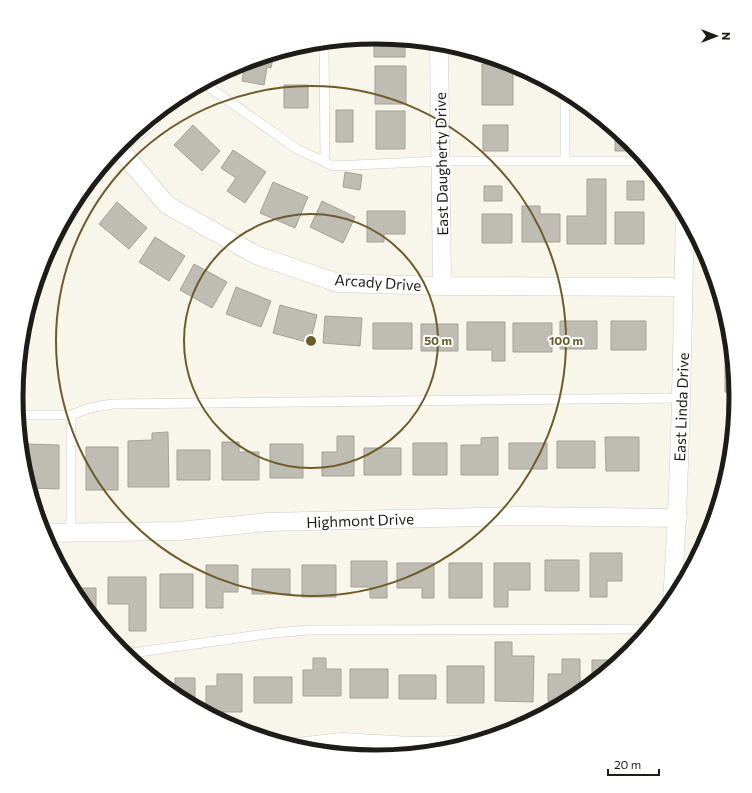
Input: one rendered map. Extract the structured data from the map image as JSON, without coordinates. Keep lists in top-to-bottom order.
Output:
{
  "streets": {
    "street": [
      "East Daugherty Drive",
      "Arcady Drive",
      "East Linda Drive",
      "Highmont Drive"
    ]
  },
  "crossings": [
    ["East Daugherty Drive", "Arcady Drive"],
    ["Arcady Drive", "East Linda Drive"],
    ["East Linda Drive", "Highmont Drive"]
  ],
  "scale_bar": "20 m",
  "north": "right",
  "rings": ["50 m", "100 m"]
}
